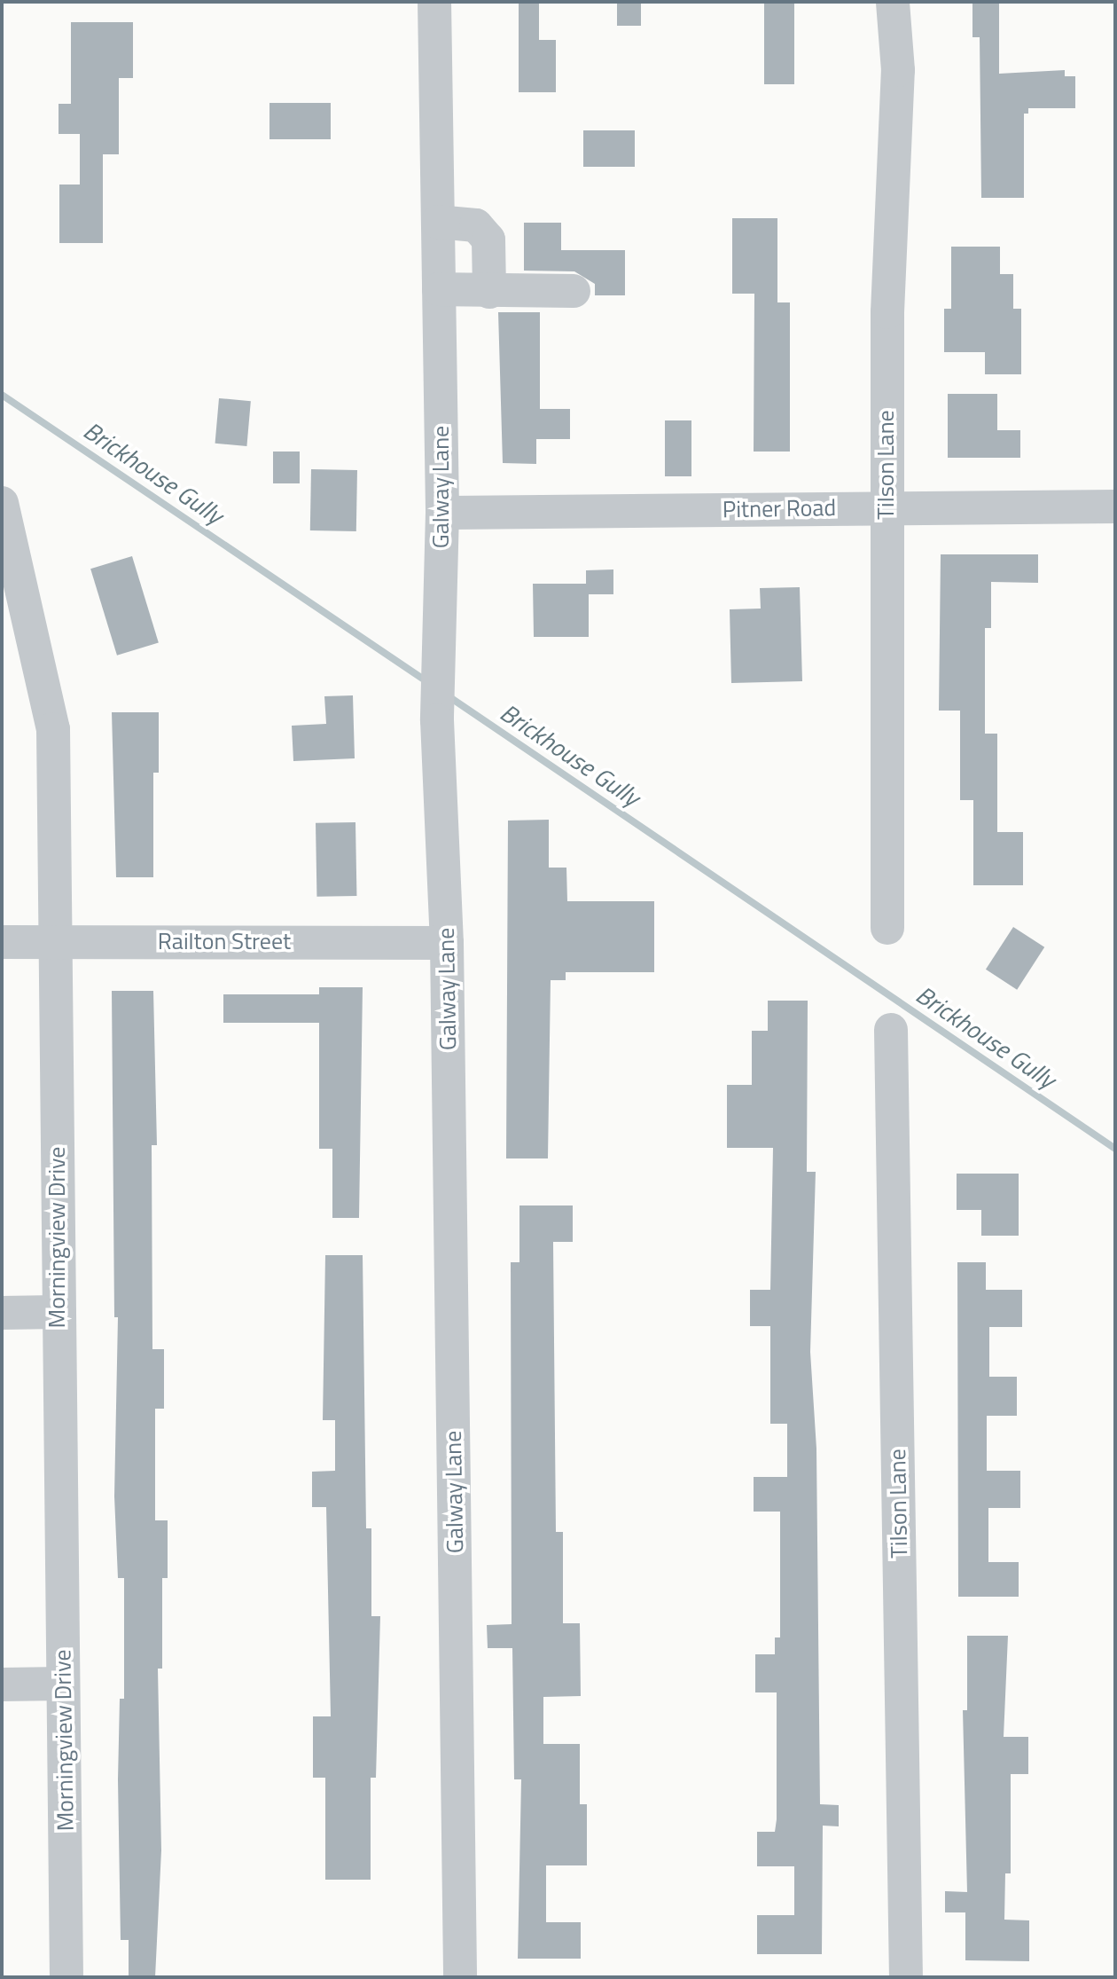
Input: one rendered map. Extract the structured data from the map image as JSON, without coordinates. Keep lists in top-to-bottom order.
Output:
{
  "streets": {
    "street": [
      "Tilson Lane",
      "Galway Lane",
      "Pitner Road",
      "Railton Street",
      "Morningview Drive"
    ]
  },
  "crossings": [
    ["Tilson Lane", "Pitner Road"],
    ["Galway Lane", "Pitner Road"],
    ["Galway Lane", "Railton Street"],
    ["Railton Street", "Morningview Drive"]
  ],
  "water": ["Brickhouse Gully"]
}
